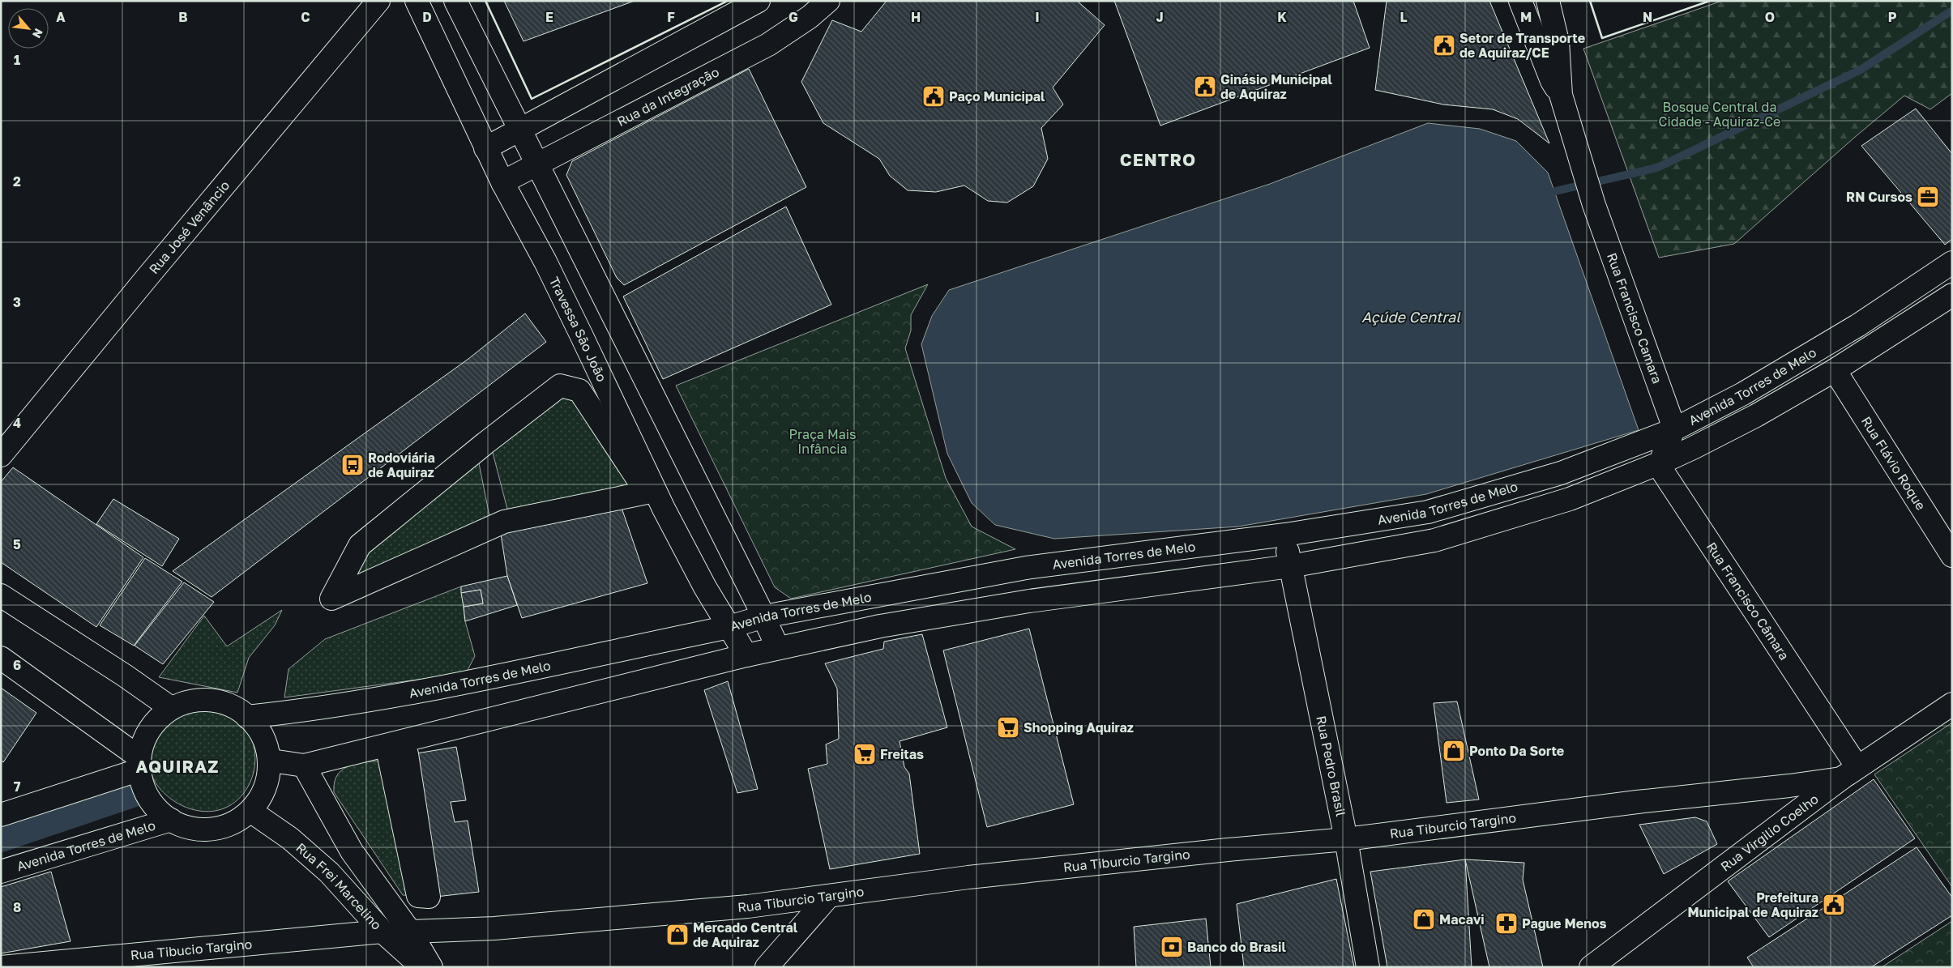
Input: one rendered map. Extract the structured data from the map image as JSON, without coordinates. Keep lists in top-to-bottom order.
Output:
{
  "streets": {
    "street": [
      "Rua da Integração",
      "Rua José Venâncio",
      "Rua Francisco Camara",
      "Travessa São João",
      "Avenida Torres de Melo",
      "Rua Flávio Roque",
      "Rua Francisco Câmara",
      "Rua Pedro Brasil",
      "Rua Tiburcio Targino",
      "Rua Virgilio Coelho",
      "Rua Frei Marcelino",
      "Rua Tibucio Targino"
    ]
  },
  "crossings": [
    ["Rua da Integração", "Travessa São João"],
    ["Rua Francisco Camara", "Avenida Torres de Melo"],
    ["Travessa São João", "Avenida Torres de Melo"],
    ["Avenida Torres de Melo", "Rua Flávio Roque"],
    ["Avenida Torres de Melo", "Rua Francisco Câmara"],
    ["Avenida Torres de Melo", "Rua Pedro Brasil"],
    ["Avenida Torres de Melo", "Rua Frei Marcelino"],
    ["Rua Francisco Câmara", "Rua Tiburcio Targino"],
    ["Rua Francisco Câmara", "Rua Virgilio Coelho"],
    ["Rua Pedro Brasil", "Rua Tiburcio Targino"],
    ["Rua Tiburcio Targino", "Rua Virgilio Coelho"],
    ["Rua Frei Marcelino", "Rua Tibucio Targino"]
  ],
  "districts": ["CENTRO", "AQUIRAZ"],
  "water": ["Açúde Central"],
  "parks": ["Bosque Central da Cidade - Aquiraz-Ce", "Praça Mais Infância"],
  "places": {
    "public building": [
      "Setor de Transporte de Aquiraz/CE",
      "Ginásio Municipal de Aquiraz",
      "Paço Municipal",
      "Prefeitura Municipal de Aquiraz"
    ],
    "office": ["RN Cursos"],
    "bus stop": ["Rodoviária de Aquiraz"],
    "supermarket": ["Shopping Aquiraz", "Freitas"],
    "shop": ["Ponto Da Sorte", "Macavi", "Mercado Central de Aquiraz"],
    "pharmacy": ["Pague Menos"],
    "bank": ["Banco do Brasil"]
  },
  "north": "bottom right",
  "grid": {
    "columns": [
      "A",
      "B",
      "C",
      "D",
      "E",
      "F",
      "G",
      "H",
      "I",
      "J",
      "K",
      "L",
      "M",
      "N",
      "O",
      "P"
    ],
    "rows": [
      "1",
      "2",
      "3",
      "4",
      "5",
      "6",
      "7",
      "8"
    ]
  }
}
